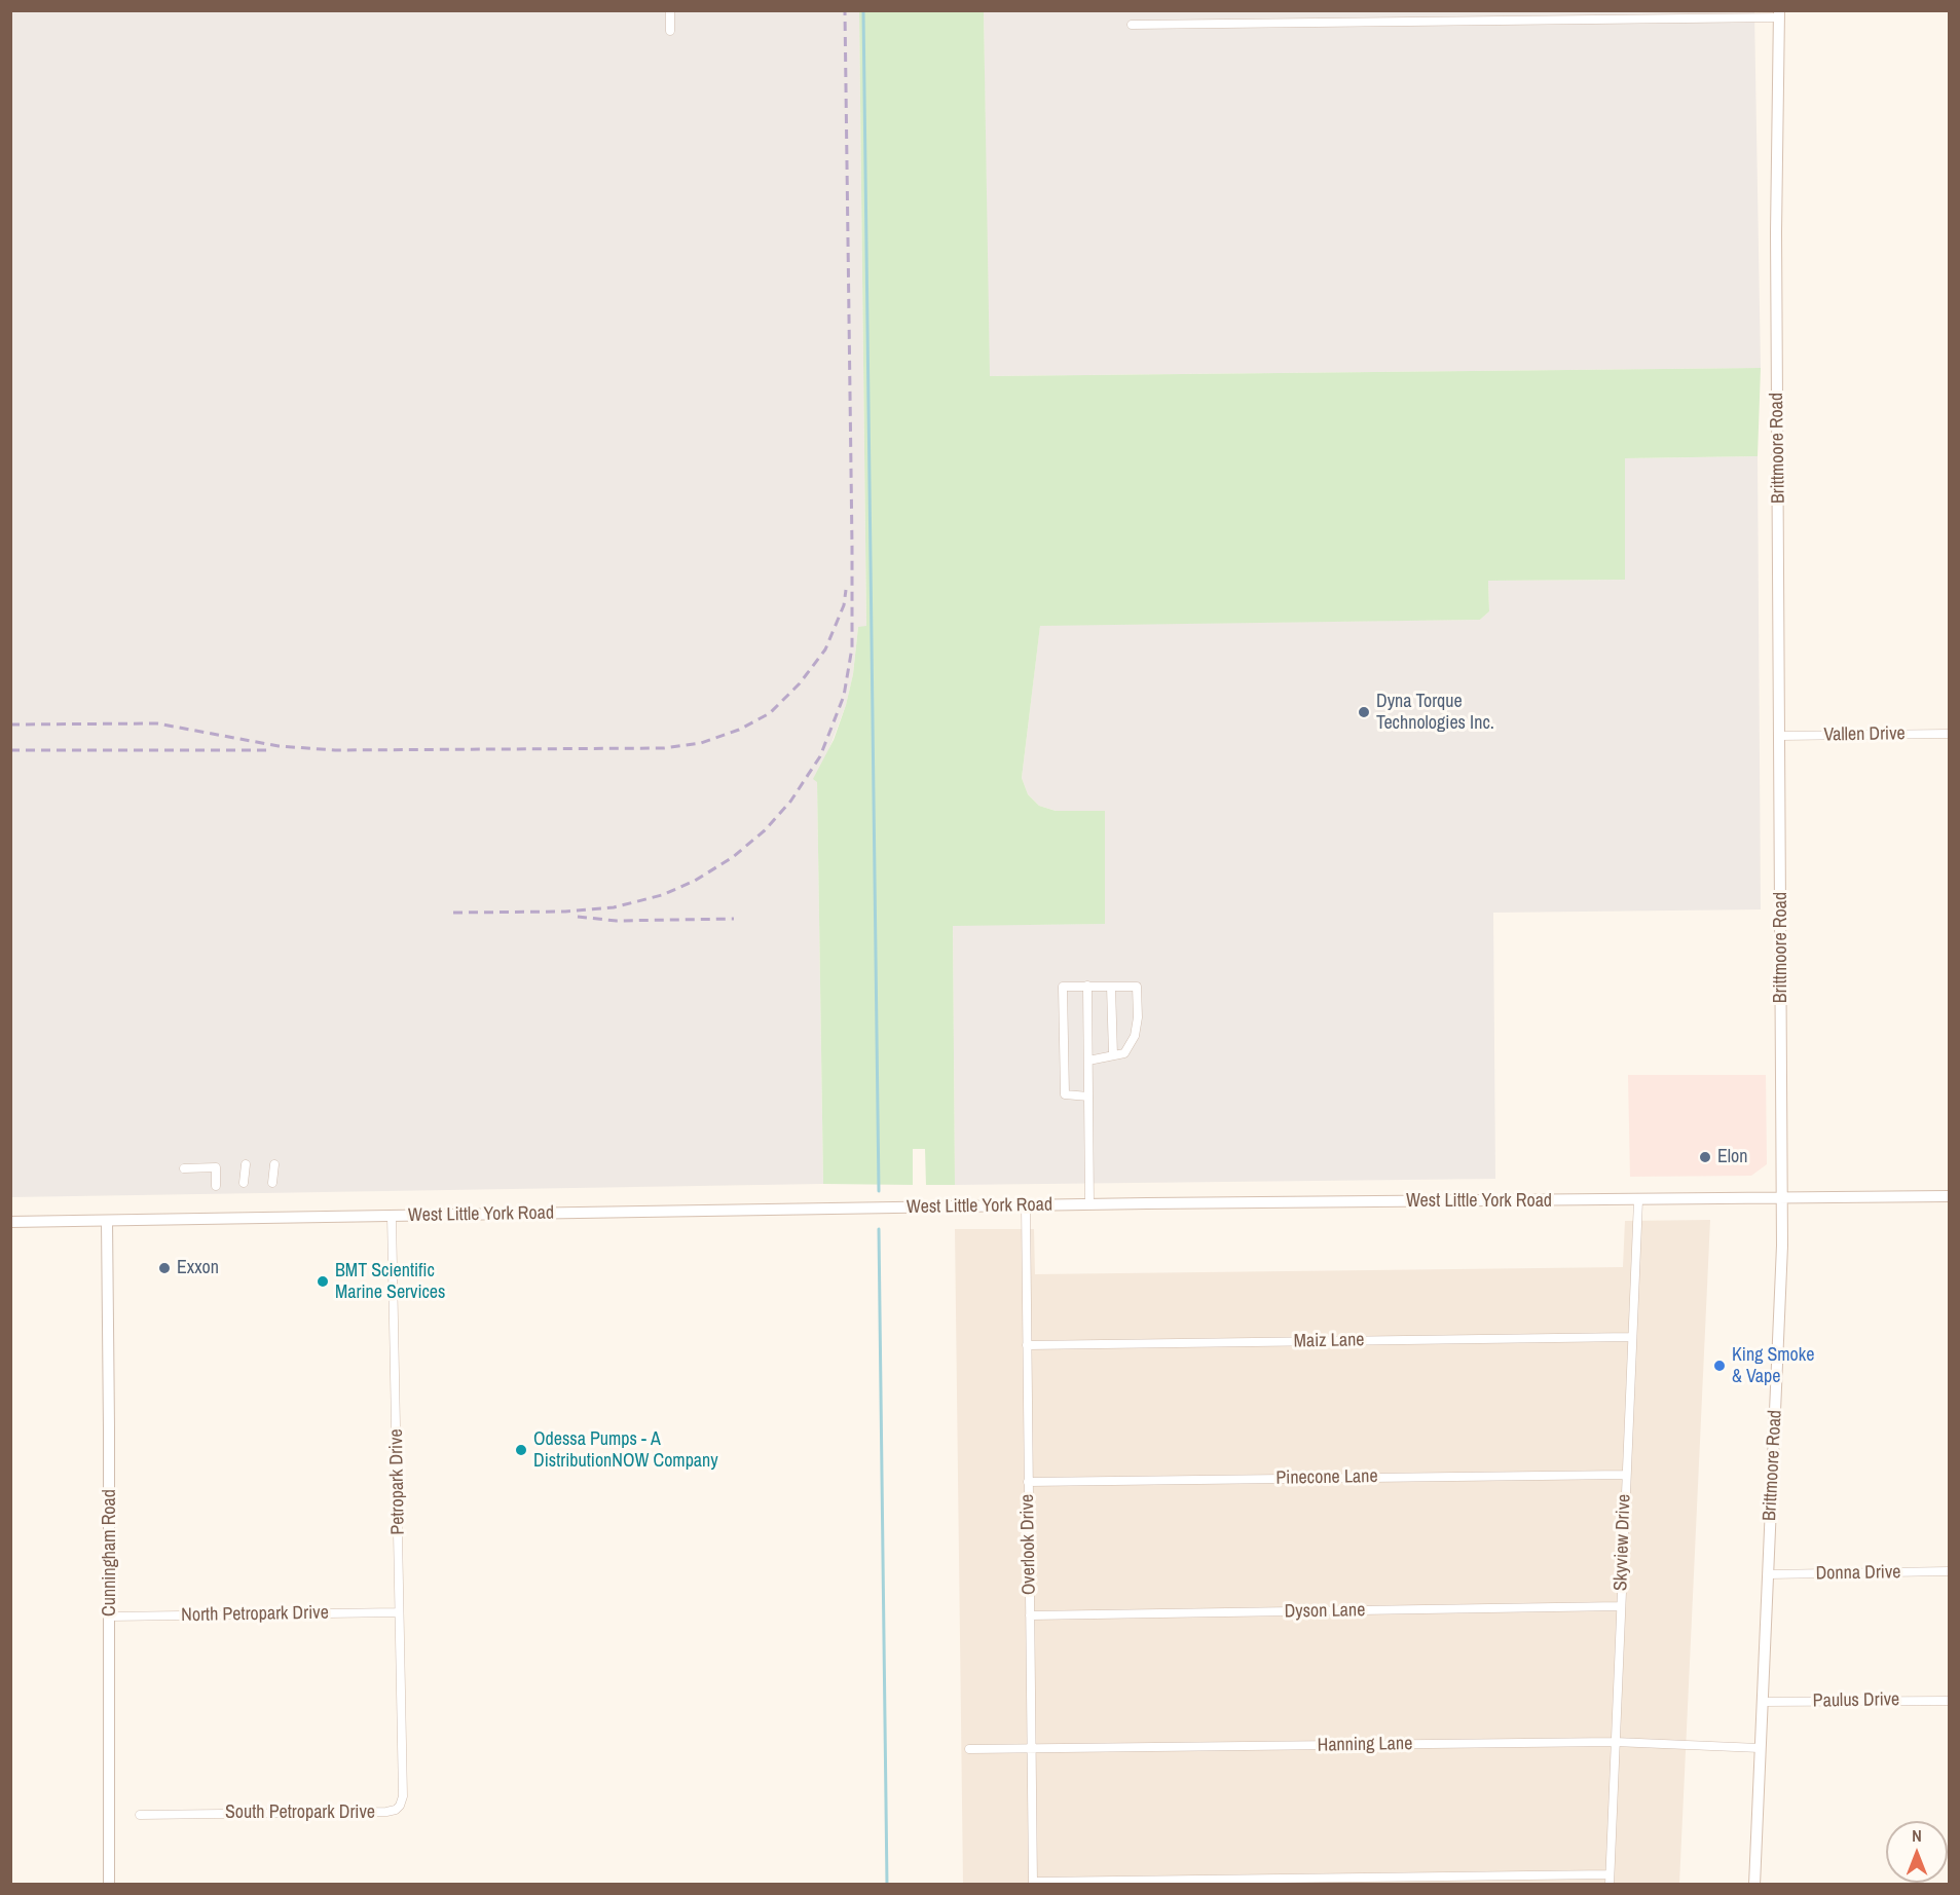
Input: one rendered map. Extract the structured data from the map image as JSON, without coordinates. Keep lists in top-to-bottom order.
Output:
{
  "streets": {
    "main road": ["Brittmoore Road", "West Little York Road", "Cunningham Road"],
    "street": [
      "Vallen Drive",
      "Maiz Lane",
      "Pinecone Lane",
      "Petropark Drive",
      "Skyview Drive",
      "Overlook Drive",
      "Donna Drive",
      "Dyson Lane",
      "North Petropark Drive",
      "Paulus Drive",
      "Hanning Lane",
      "South Petropark Drive"
    ]
  },
  "crossings": [
    ["Brittmoore Road", "Vallen Drive"],
    ["Brittmoore Road", "West Little York Road"],
    ["Brittmoore Road", "Donna Drive"],
    ["Brittmoore Road", "Paulus Drive"],
    ["Brittmoore Road", "Hanning Lane"],
    ["West Little York Road", "Petropark Drive"],
    ["West Little York Road", "Skyview Drive"],
    ["West Little York Road", "Overlook Drive"],
    ["West Little York Road", "Cunningham Road"],
    ["Maiz Lane", "Skyview Drive"],
    ["Maiz Lane", "Overlook Drive"],
    ["Pinecone Lane", "Skyview Drive"],
    ["Pinecone Lane", "Overlook Drive"],
    ["Petropark Drive", "North Petropark Drive"],
    ["Petropark Drive", "South Petropark Drive"],
    ["Skyview Drive", "Dyson Lane"],
    ["Skyview Drive", "Hanning Lane"],
    ["Overlook Drive", "Dyson Lane"],
    ["Overlook Drive", "Hanning Lane"],
    ["Cunningham Road", "North Petropark Drive"]
  ],
  "places": [
    "Dyna Torque Technologies Inc.",
    "Elon",
    "Exxon",
    "BMT Scientific Marine Services",
    "King Smoke & Vape",
    "Odessa Pumps - A DistributionNOW Company"
  ],
  "north": "top"
}
